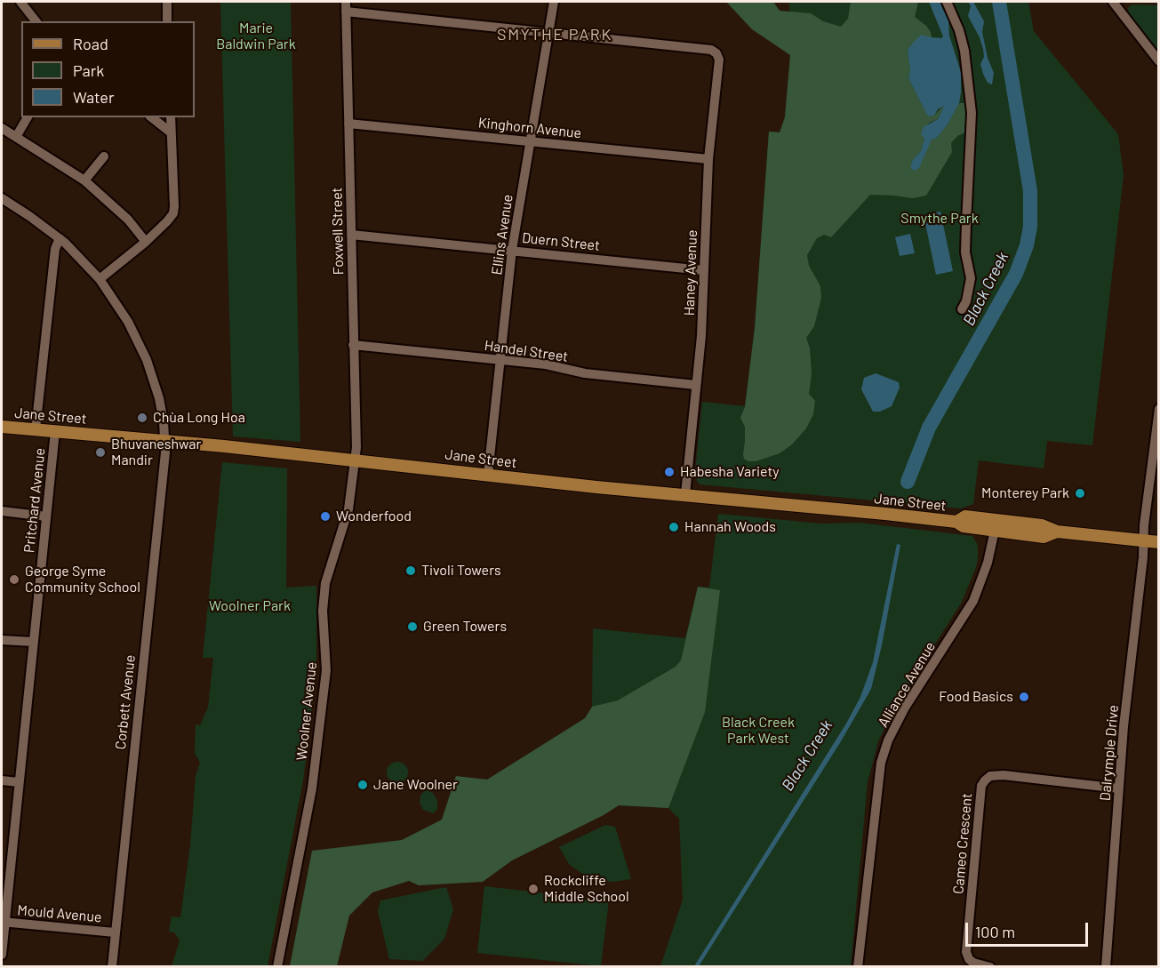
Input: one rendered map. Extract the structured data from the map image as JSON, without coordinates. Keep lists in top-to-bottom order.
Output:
{
  "streets": {
    "main road": ["Jane Street"],
    "street": [
      "Kinghorn Avenue",
      "Foxwell Street",
      "Ellins Avenue",
      "Duern Street",
      "Haney Avenue",
      "Handel Street",
      "Pritchard Avenue",
      "Alliance Avenue",
      "Corbett Avenue",
      "Woolner Avenue",
      "Dalrymple Drive",
      "Cameo Crescent",
      "Mould Avenue"
    ]
  },
  "crossings": [
    ["Kinghorn Avenue", "Foxwell Street"],
    ["Kinghorn Avenue", "Ellins Avenue"],
    ["Kinghorn Avenue", "Haney Avenue"],
    ["Foxwell Street", "Duern Street"],
    ["Foxwell Street", "Handel Street"],
    ["Foxwell Street", "Jane Street"],
    ["Foxwell Street", "Woolner Avenue"],
    ["Ellins Avenue", "Duern Street"],
    ["Ellins Avenue", "Haney Avenue"],
    ["Ellins Avenue", "Handel Street"],
    ["Ellins Avenue", "Jane Street"],
    ["Duern Street", "Haney Avenue"],
    ["Haney Avenue", "Handel Street"],
    ["Haney Avenue", "Jane Street"],
    ["Jane Street", "Pritchard Avenue"],
    ["Jane Street", "Alliance Avenue"],
    ["Jane Street", "Corbett Avenue"],
    ["Jane Street", "Woolner Avenue"],
    ["Jane Street", "Dalrymple Drive"],
    ["Pritchard Avenue", "Corbett Avenue"],
    ["Pritchard Avenue", "Mould Avenue"],
    ["Corbett Avenue", "Mould Avenue"],
    ["Dalrymple Drive", "Cameo Crescent"]
  ],
  "districts": ["SMYTHE PARK"],
  "water": ["Black Creek"],
  "parks": [
    "Marie Baldwin Park",
    "Smythe Park",
    "Woolner Park",
    "Black Creek Park West"
  ],
  "places": [
    "Chùa Long Hoa",
    "Bhuvaneshwar Mandir",
    "Habesha Variety",
    "Monterey Park",
    "Wonderfood",
    "Hannah Woods",
    "Tivoli Towers",
    "George Syme Community School",
    "Green Towers",
    "Food Basics",
    "Jane Woolner",
    "Rockcliffe Middle School"
  ],
  "legend": ["Road", "Park", "Water"],
  "scale_bar": "100 m"
}
